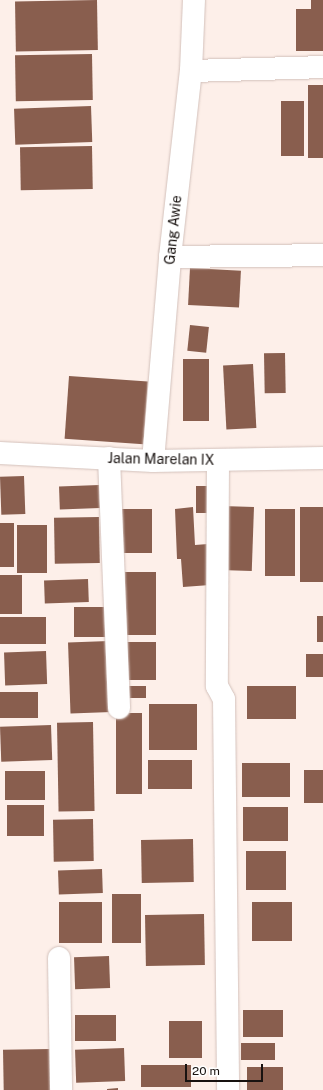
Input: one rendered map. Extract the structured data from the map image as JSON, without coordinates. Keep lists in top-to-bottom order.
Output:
{
  "streets": {
    "street": ["Gang Awie", "Jalan Marelan IX"]
  },
  "crossings": [
    ["Gang Awie", "Jalan Marelan IX"]
  ],
  "scale_bar": "20 m"
}
